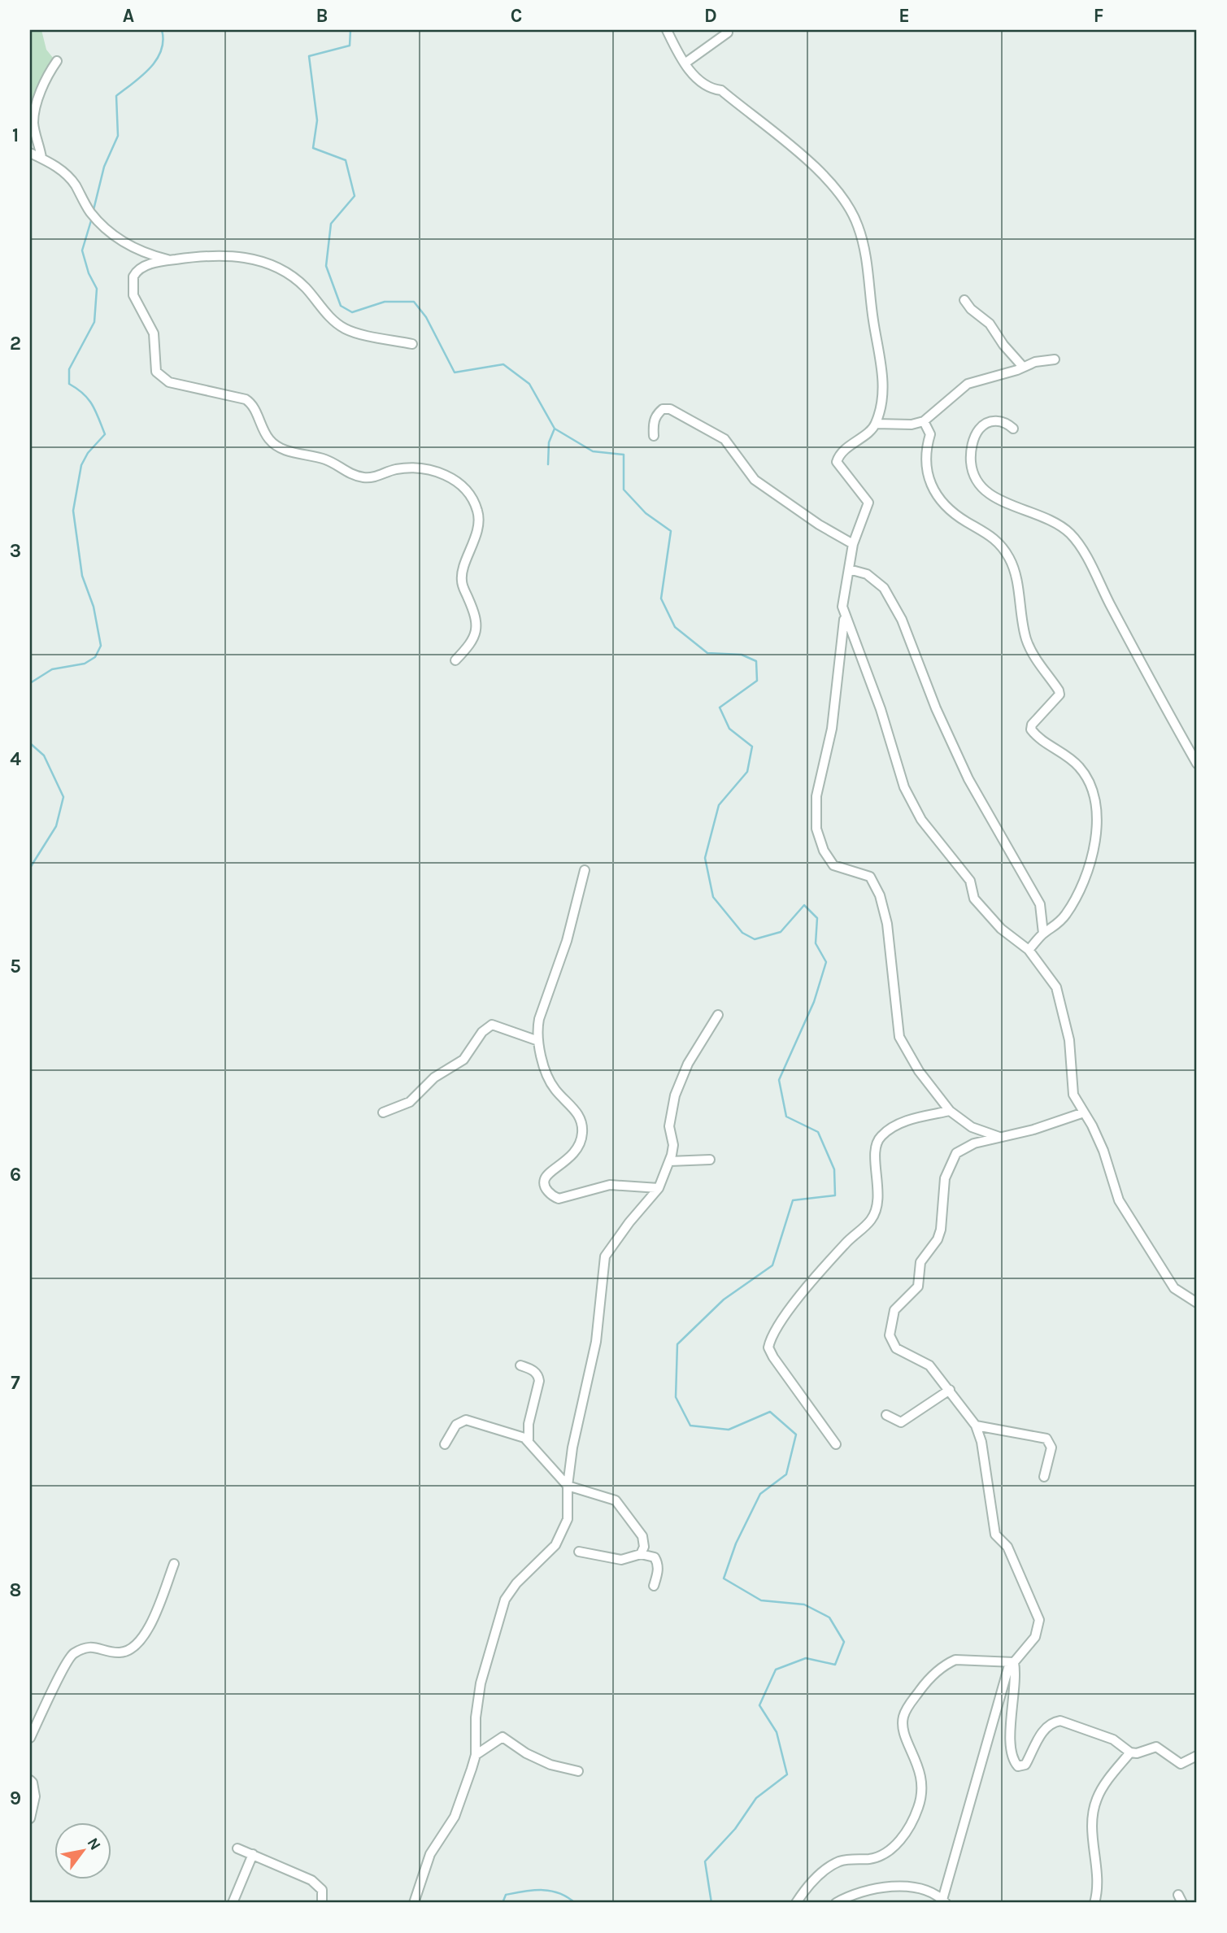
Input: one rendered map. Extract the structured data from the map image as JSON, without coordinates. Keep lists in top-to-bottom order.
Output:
{
  "north": "top right",
  "grid": {
    "columns": [
      "A",
      "B",
      "C",
      "D",
      "E",
      "F"
    ],
    "rows": [
      "1",
      "2",
      "3",
      "4",
      "5",
      "6",
      "7",
      "8",
      "9"
    ]
  }
}
